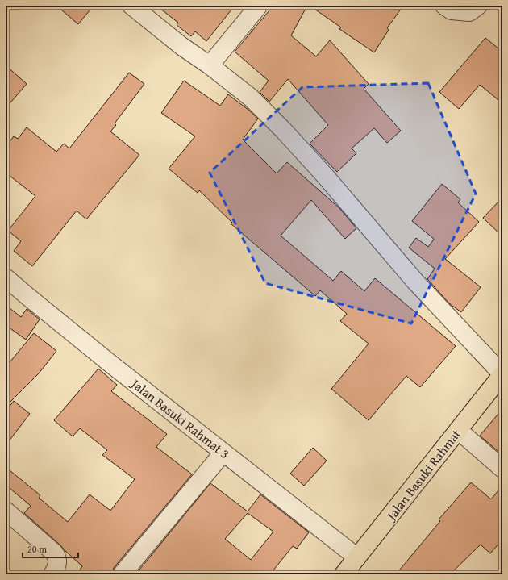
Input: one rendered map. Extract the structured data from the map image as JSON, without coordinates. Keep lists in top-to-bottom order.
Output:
{
  "streets": {
    "highway": ["Jalan Basuki Rahmat"],
    "street": ["Jalan Basuki Rahmat 3"]
  },
  "crossings": [
    ["Jalan Basuki Rahmat 3", "Jalan Basuki Rahmat"]
  ],
  "scale_bar": "20 m"
}
